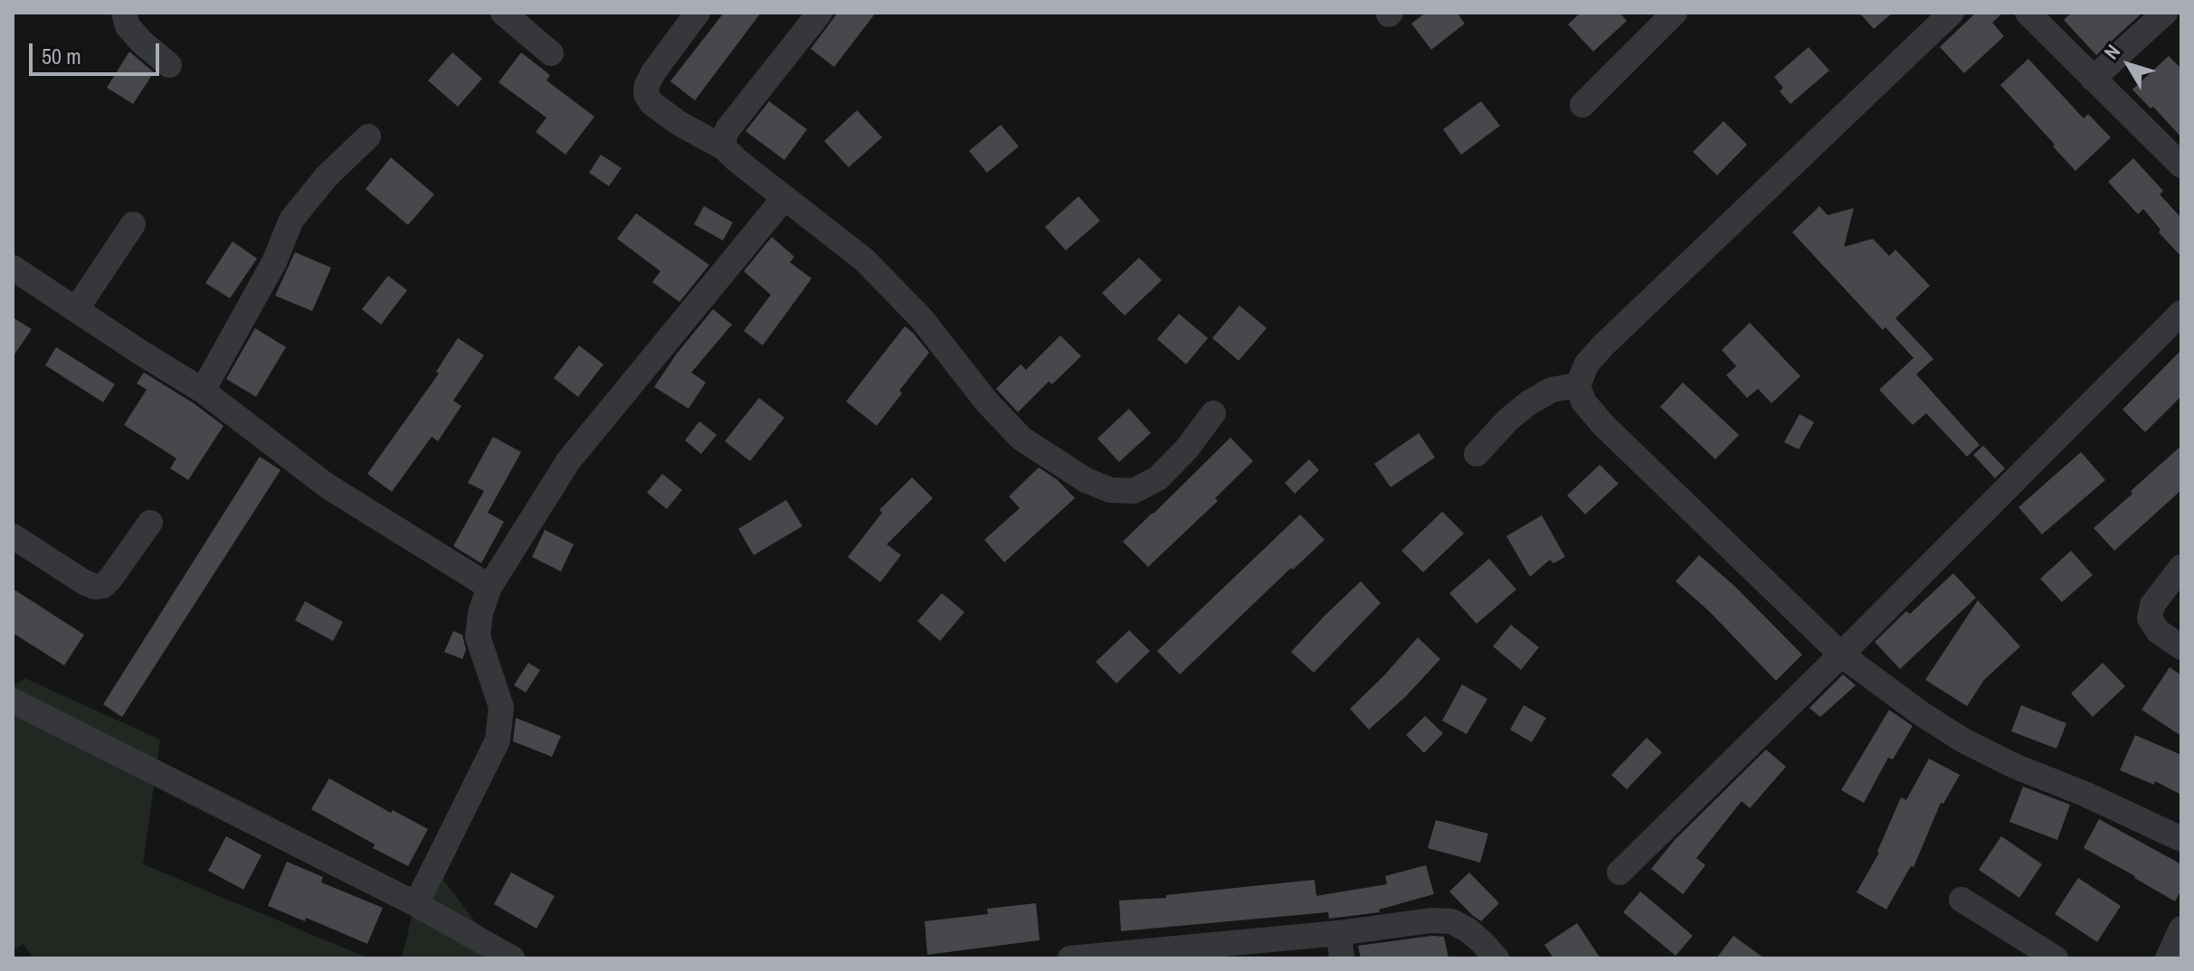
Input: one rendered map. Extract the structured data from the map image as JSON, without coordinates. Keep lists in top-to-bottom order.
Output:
{
  "scale_bar": "50 m",
  "north": "top left"
}
